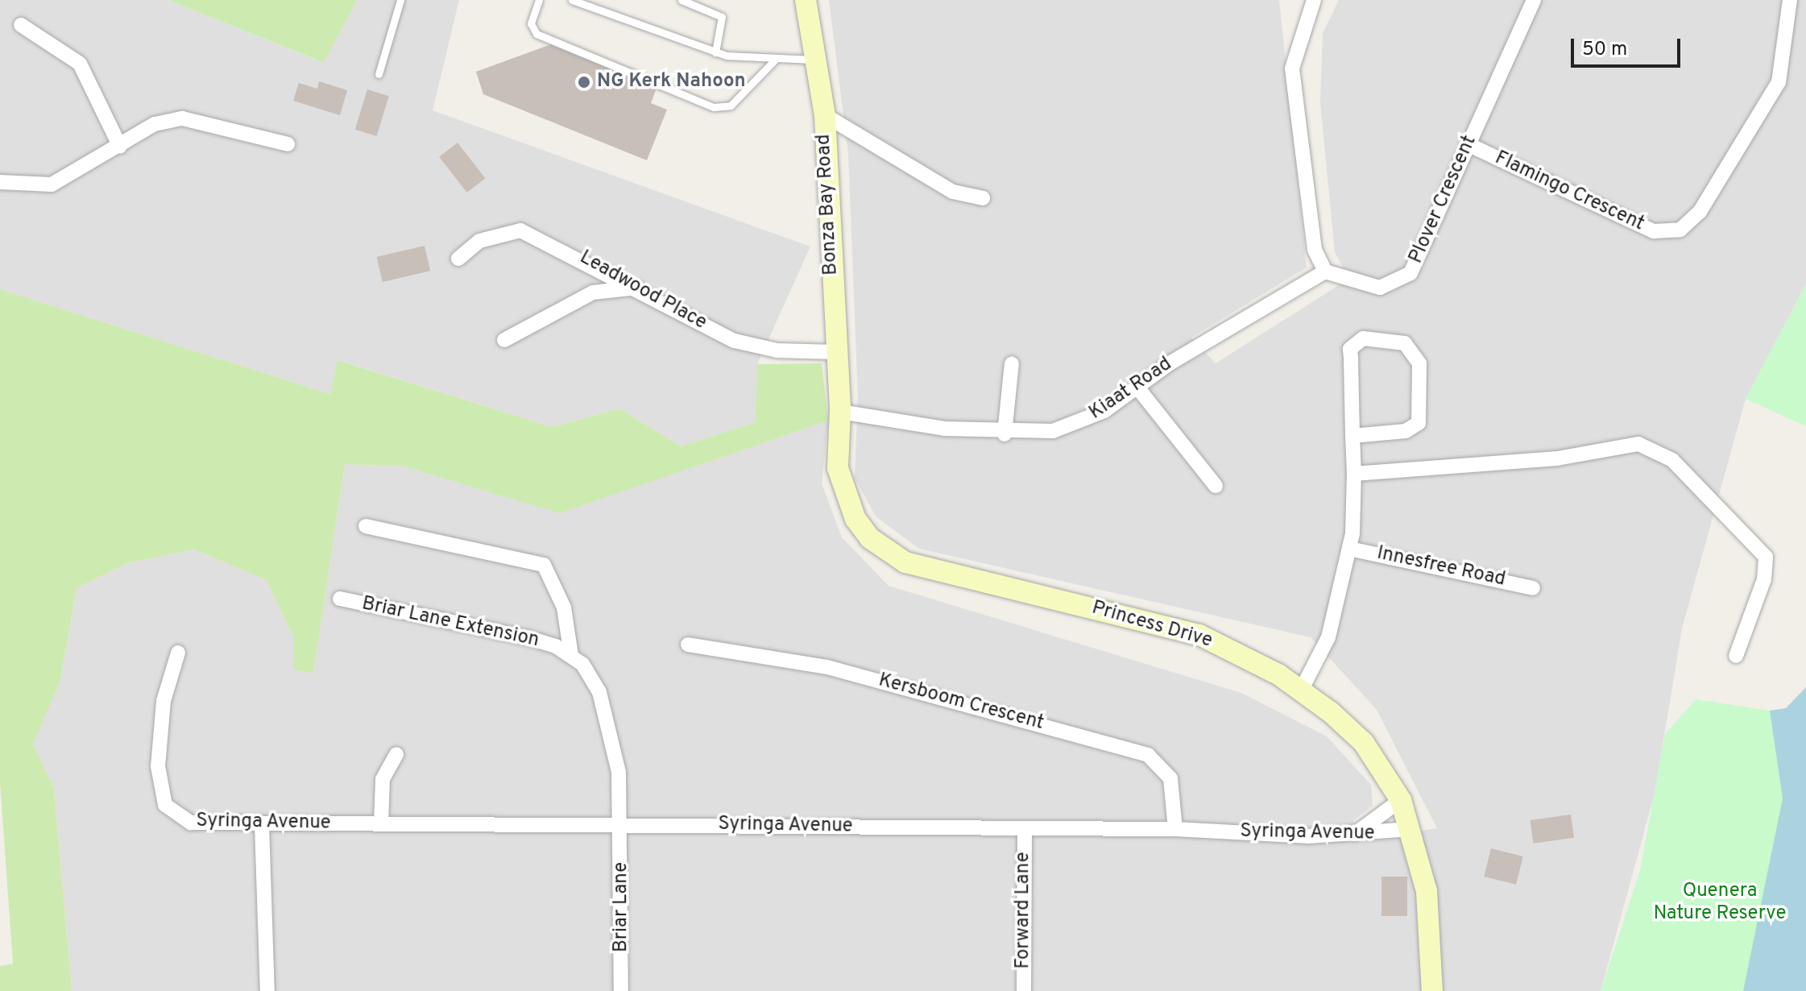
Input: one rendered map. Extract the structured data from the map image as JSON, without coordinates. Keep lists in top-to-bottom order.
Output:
{
  "streets": {
    "street": [
      "Flamingo Crescent",
      "Plover Crescent",
      "Bonza Bay Road",
      "Leadwood Place",
      "Kiaat Road",
      "Innesfree Road",
      "Briar Lane Extension",
      "Princess Drive",
      "Kersboom Crescent",
      "Syringa Avenue",
      "Briar Lane",
      "Forward Lane"
    ]
  },
  "crossings": [
    ["Flamingo Crescent", "Plover Crescent"],
    ["Plover Crescent", "Kiaat Road"],
    ["Bonza Bay Road", "Leadwood Place"],
    ["Bonza Bay Road", "Kiaat Road"],
    ["Bonza Bay Road", "Princess Drive"],
    ["Kiaat Road", "Princess Drive"],
    ["Princess Drive", "Syringa Avenue"],
    ["Kersboom Crescent", "Syringa Avenue"],
    ["Syringa Avenue", "Briar Lane"],
    ["Syringa Avenue", "Forward Lane"]
  ],
  "parks": ["Quenera Nature Reserve"],
  "places": ["NG Kerk Nahoon"],
  "scale_bar": "50 m"
}
